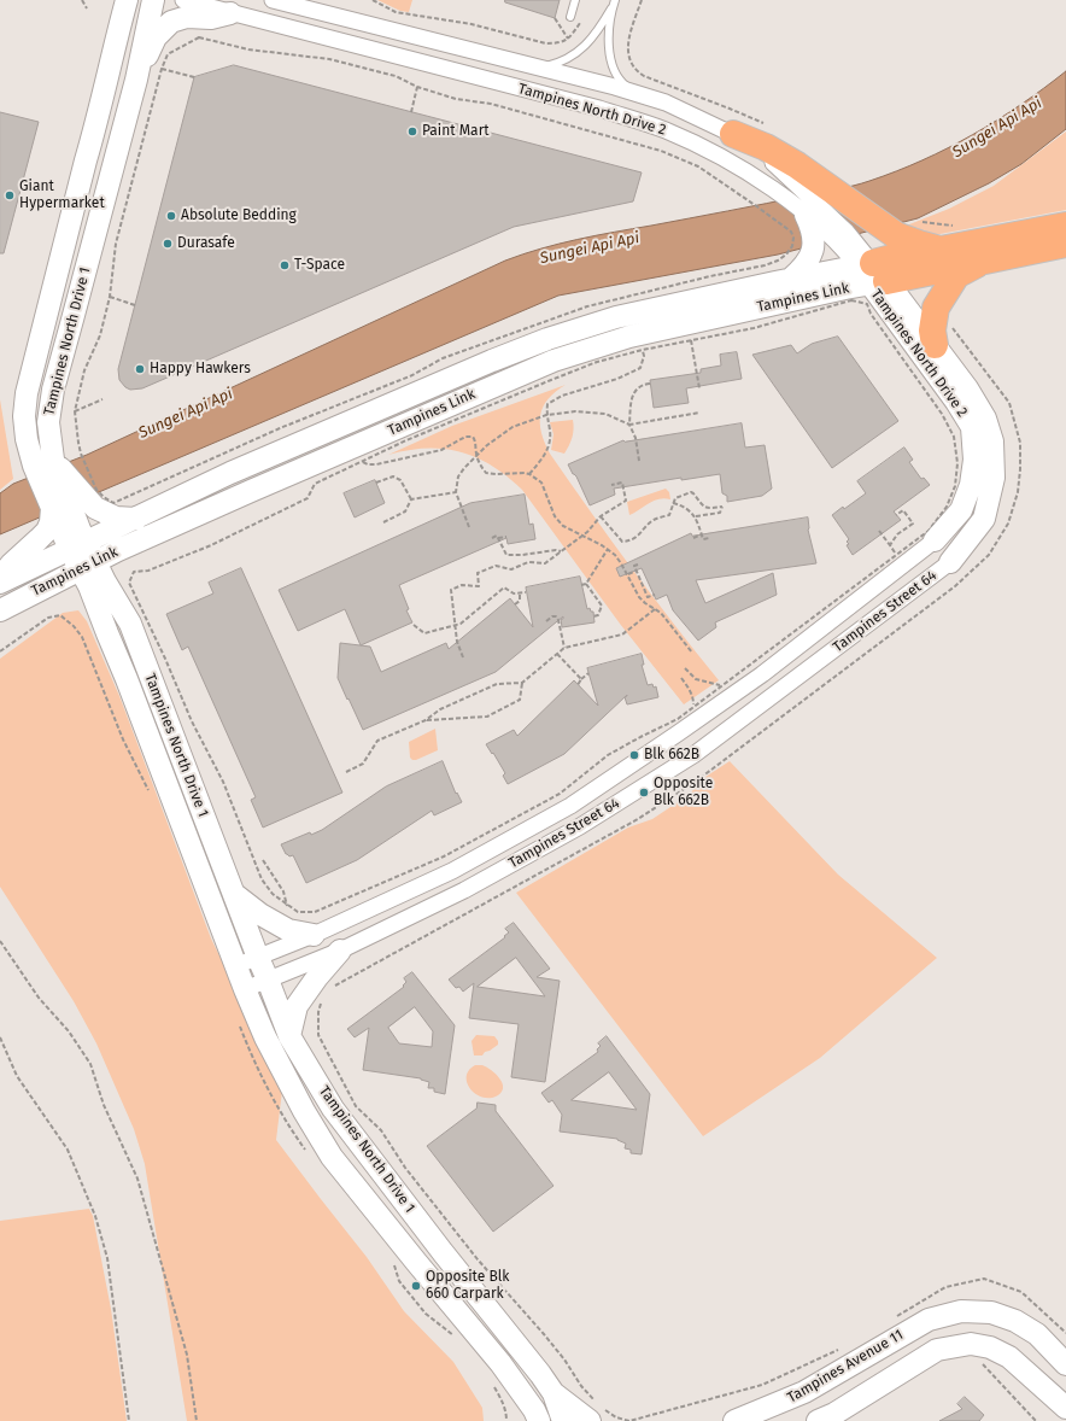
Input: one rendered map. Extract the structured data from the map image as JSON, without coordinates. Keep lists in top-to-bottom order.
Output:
{
  "streets": {
    "street": [
      "Tampines North Drive 2",
      "Tampines Link",
      "Tampines North Drive 1",
      "Tampines Street 64",
      "Tampines Avenue 11"
    ]
  },
  "crossings": [
    ["Tampines North Drive 2", "Tampines Link"],
    ["Tampines North Drive 2", "Tampines Street 64"],
    ["Tampines Link", "Tampines North Drive 1"],
    ["Tampines North Drive 1", "Tampines Street 64"]
  ],
  "water": ["Sungei Api Api"],
  "places": [
    "Paint Mart",
    "Giant Hypermarket",
    "Absolute Bedding",
    "Durasafe",
    "T-Space",
    "Happy Hawkers",
    "Blk 662B",
    "Opposite Blk 662B",
    "Opposite Blk 660 Carpark"
  ]
}
